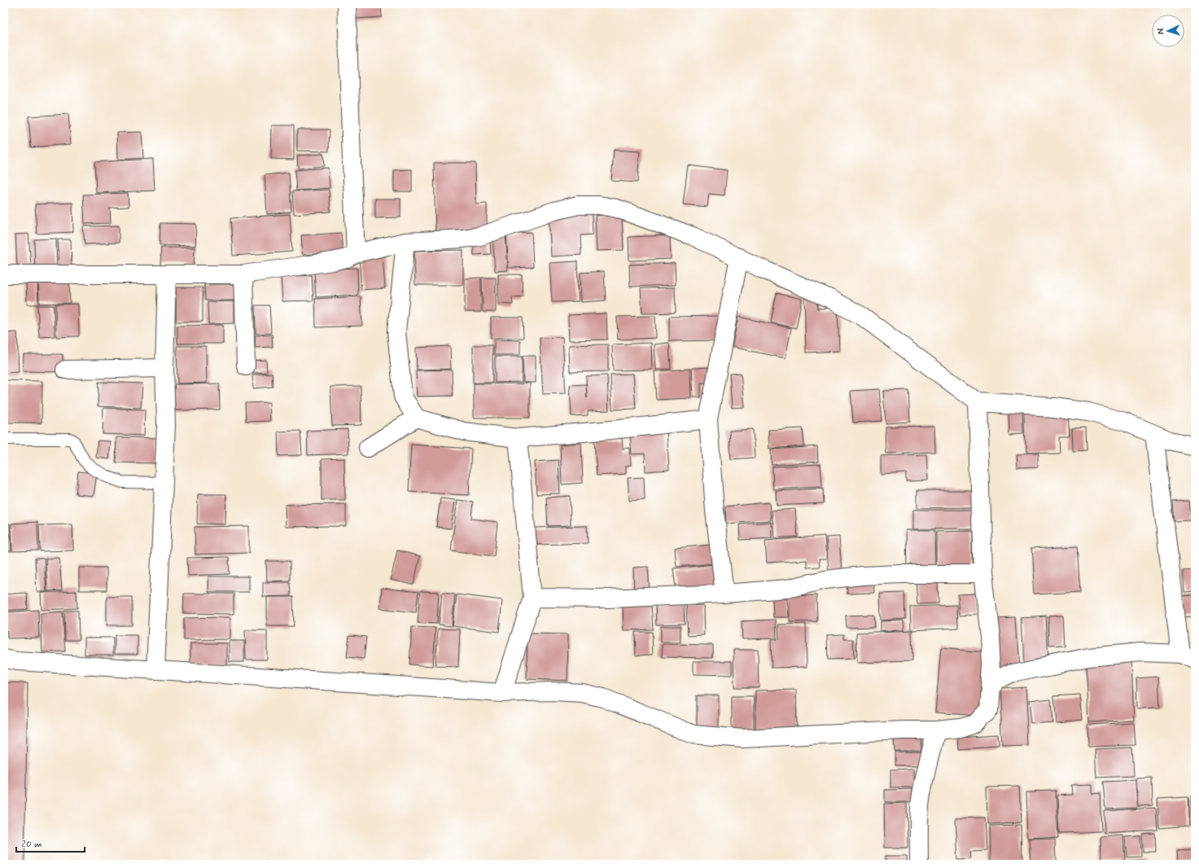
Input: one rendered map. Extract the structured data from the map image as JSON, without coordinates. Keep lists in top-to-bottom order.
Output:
{
  "scale_bar": "20 m",
  "north": "left"
}
